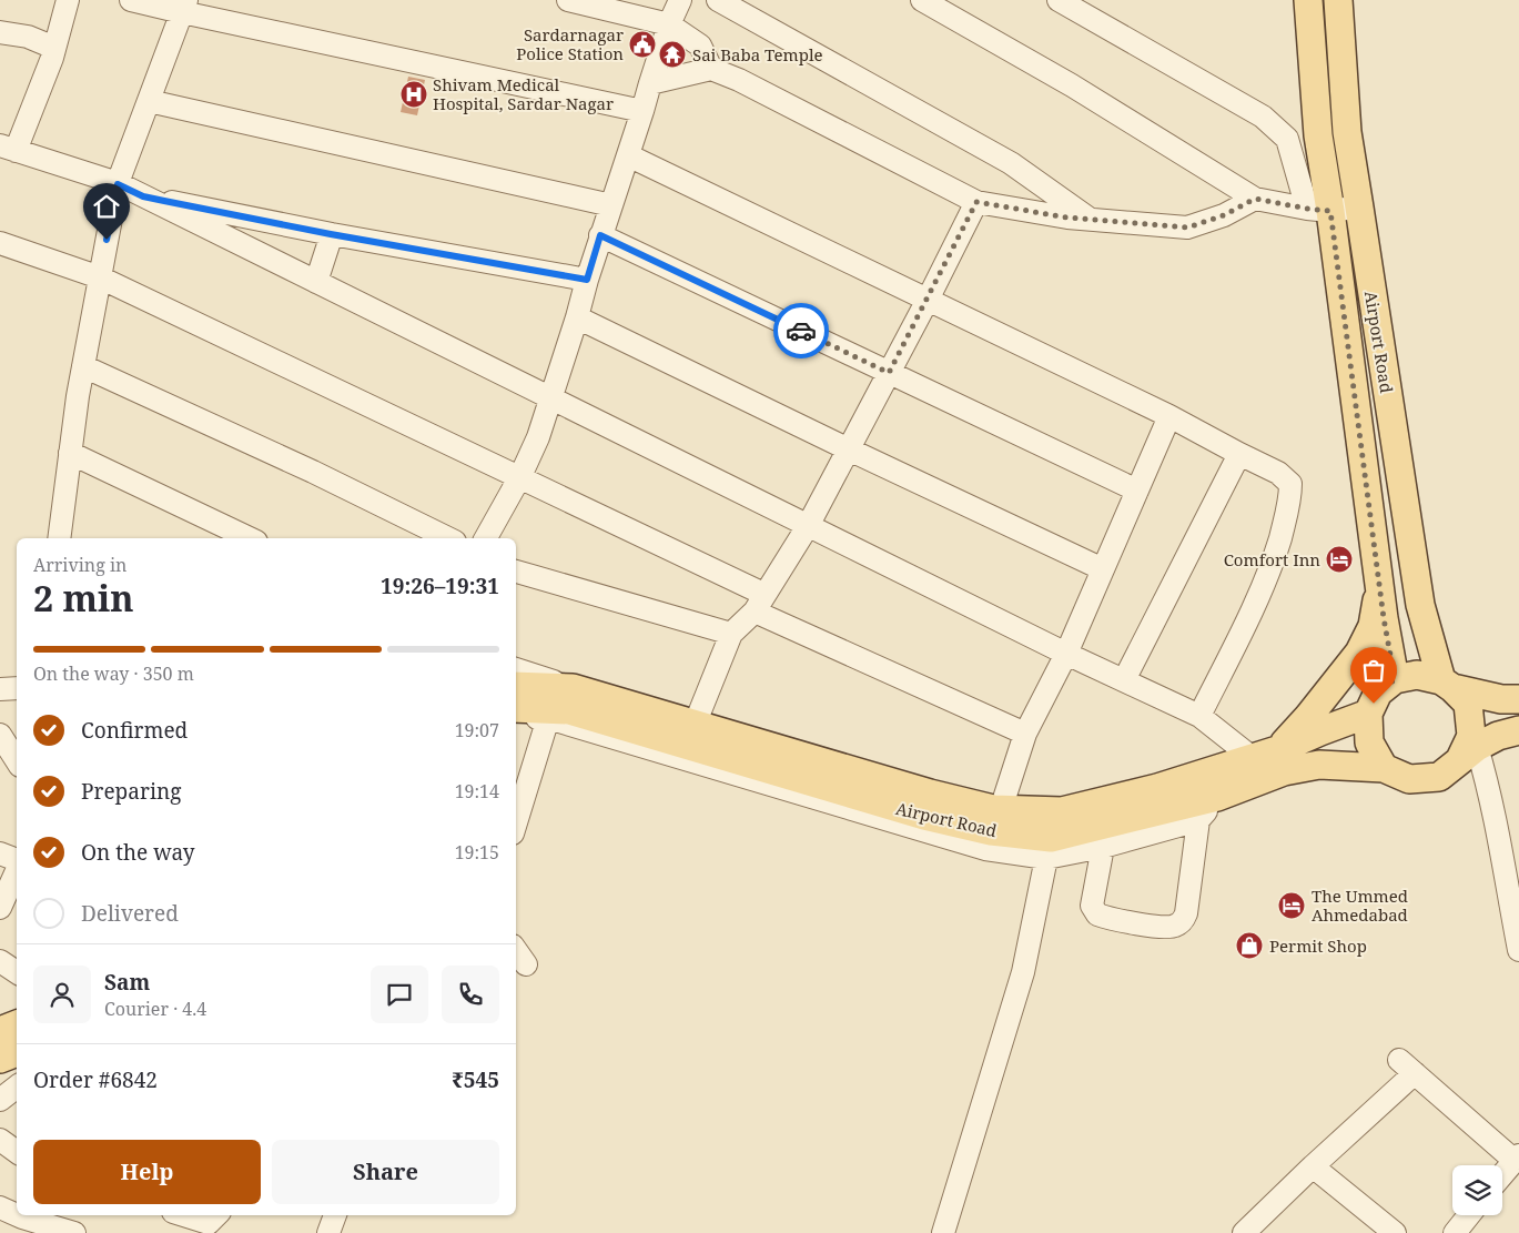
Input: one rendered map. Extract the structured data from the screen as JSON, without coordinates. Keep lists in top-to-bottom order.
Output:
{
  "streets": {
    "main road": ["Airport Road"]
  },
  "places": {
    "public building": ["Sardarnagar Police Station"],
    "temple": ["Sai Baba Temple"],
    "hospital": ["Shivam Medical Hospital, Sardar Nagar"],
    "hotel": ["Comfort Inn", "The Ummed Ahmedabad"],
    "shop": ["Permit Shop"]
  },
  "page": {
    "heading": ["2 min", "Arriving in", "19:26–19:31"],
    "panel": [
      "Sam",
      "Courier · 4.4",
      "Order #6842",
      "₹545"
    ],
    "bar": "On the way · 350 m",
    "list": [
      ["Confirmed", "19:07"],
      ["Preparing", "19:14"],
      ["On the way", "19:15"],
      "Delivered"
    ],
    "buttons": ["Help", "Share"]
  }
}
